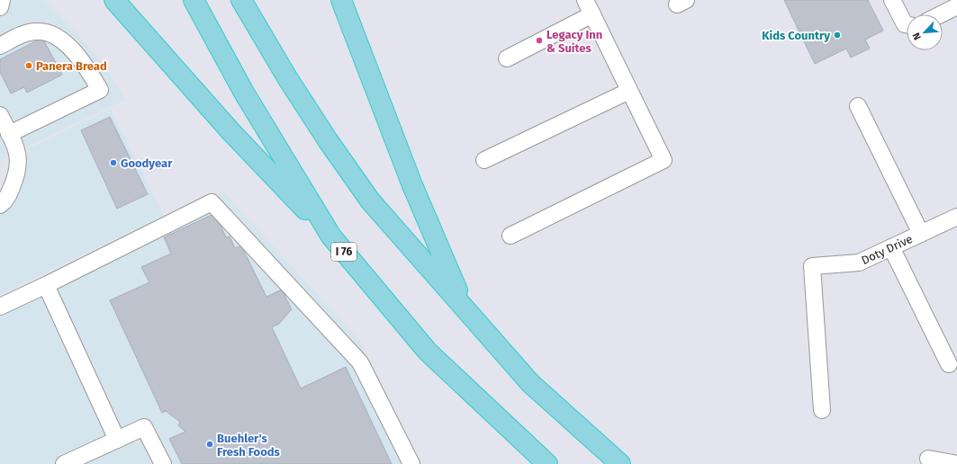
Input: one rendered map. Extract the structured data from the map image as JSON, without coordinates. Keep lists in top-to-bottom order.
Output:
{
  "streets": {
    "highway": ["I 76"],
    "street": ["Doty Drive"]
  },
  "places": [
    "Kids Country",
    "Legacy Inn & Suites",
    "Panera Bread",
    "Goodyear",
    "Buehler's Fresh Foods"
  ],
  "north": "bottom left"
}
